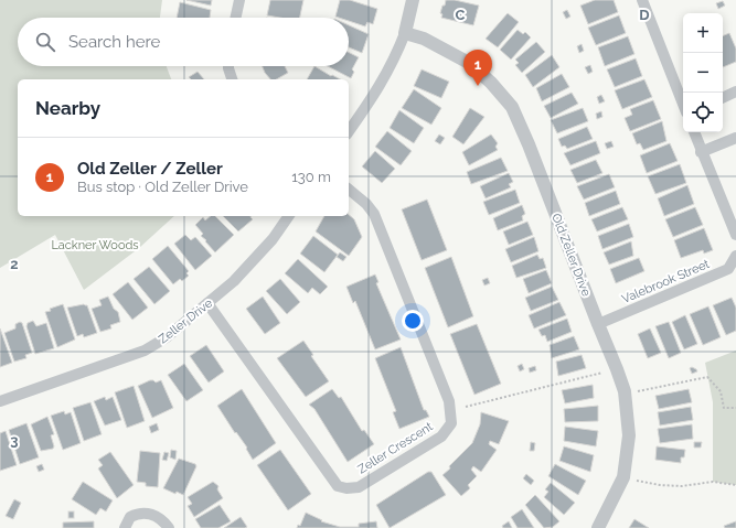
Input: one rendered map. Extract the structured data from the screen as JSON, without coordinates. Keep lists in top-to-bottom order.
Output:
{
  "streets": {
    "street": [
      "Old Zeller Drive",
      "Valebrook Street",
      "Zeller Drive",
      "Zeller Crescent"
    ]
  },
  "crossings": [
    ["Old Zeller Drive", "Valebrook Street"],
    ["Zeller Drive", "Zeller Crescent"]
  ],
  "parks": ["Lackner Woods"],
  "page": {
    "map_buttons": ["+", "−"],
    "search": "Search here",
    "pins": "1",
    "heading": "Nearby",
    "list": [
      {
        "mark": "1",
        "name": "Old Zeller / Zeller",
        "note": "Bus stop · Old Zeller Drive",
        "value": "130 m"
      }
    ]
  },
  "grid": {
    "columns": ["C", "D"],
    "rows": ["2", "3"]
  }
}
